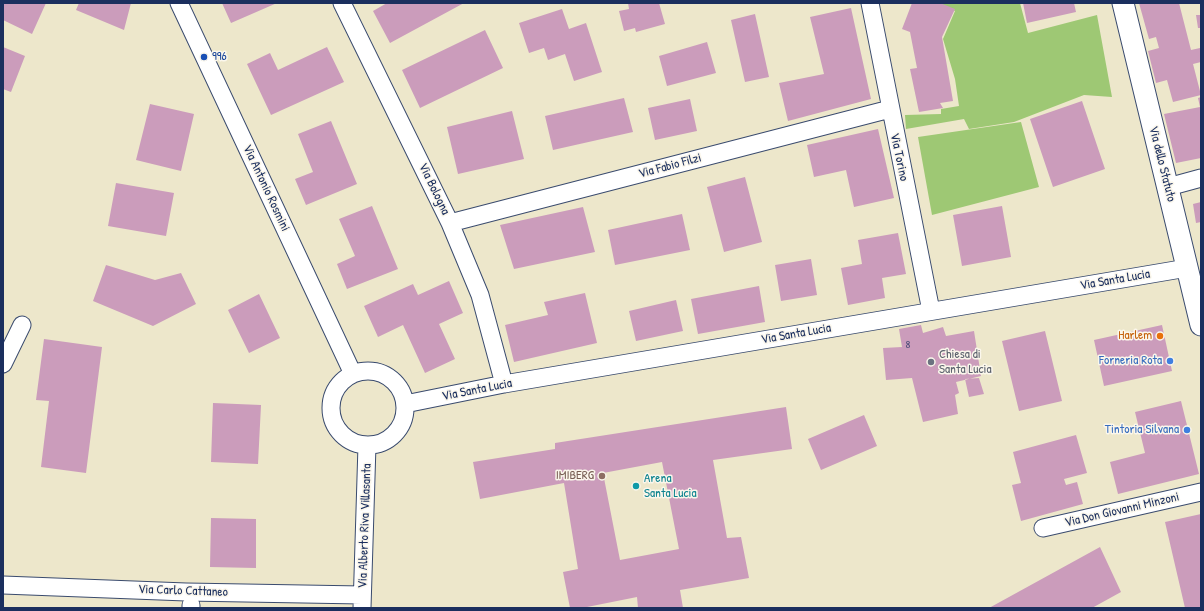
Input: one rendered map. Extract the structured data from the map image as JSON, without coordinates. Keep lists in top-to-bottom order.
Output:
{
  "streets": {
    "street": [
      "Via Torino",
      "Via dello Statuto",
      "Via Fabio Filzi",
      "Via Antonio Rosmini",
      "Via Bologna",
      "Via Santa Lucia",
      "Via Don Giovanni Minzoni",
      "Via Alberto Riva Villasanta",
      "Via Carlo Cattaneo"
    ]
  },
  "crossings": [
    ["Via Torino", "Via Fabio Filzi"],
    ["Via Torino", "Via Santa Lucia"],
    ["Via dello Statuto", "Via Santa Lucia"],
    ["Via Fabio Filzi", "Via Bologna"],
    ["Via Antonio Rosmini", "Via Santa Lucia"],
    ["Via Antonio Rosmini", "Via Alberto Riva Villasanta"],
    ["Via Bologna", "Via Santa Lucia"],
    ["Via Santa Lucia", "Via Alberto Riva Villasanta"],
    ["Via Alberto Riva Villasanta", "Via Carlo Cattaneo"]
  ],
  "places": [
    "996",
    "Harlem",
    "Forneria Rota",
    "Chiesa di Santa Lucia",
    "Tintoria Silvana",
    "IMIBERG",
    "Arena Santa Lucia"
  ],
  "house_numbers": ["8"]
}
